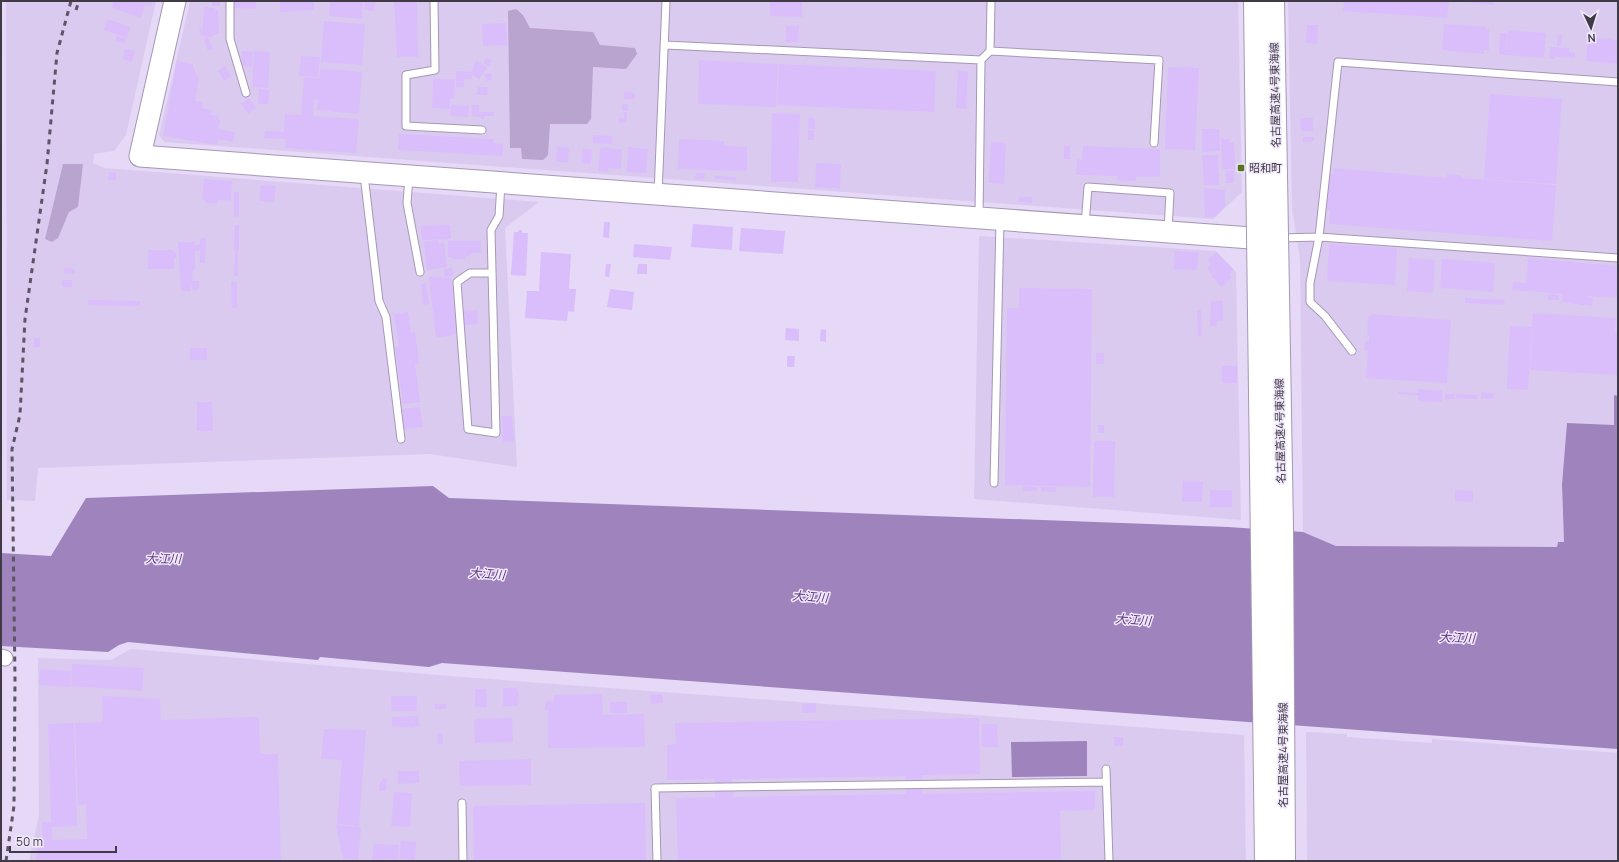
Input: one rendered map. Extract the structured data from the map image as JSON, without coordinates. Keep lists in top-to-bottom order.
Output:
{
  "streets": {
    "highway": ["名古屋高速4号東海線"]
  },
  "water": ["大江川"],
  "places": {
    "transit": ["昭和町"]
  },
  "scale_bar": "50 m",
  "north": "bottom"
}
